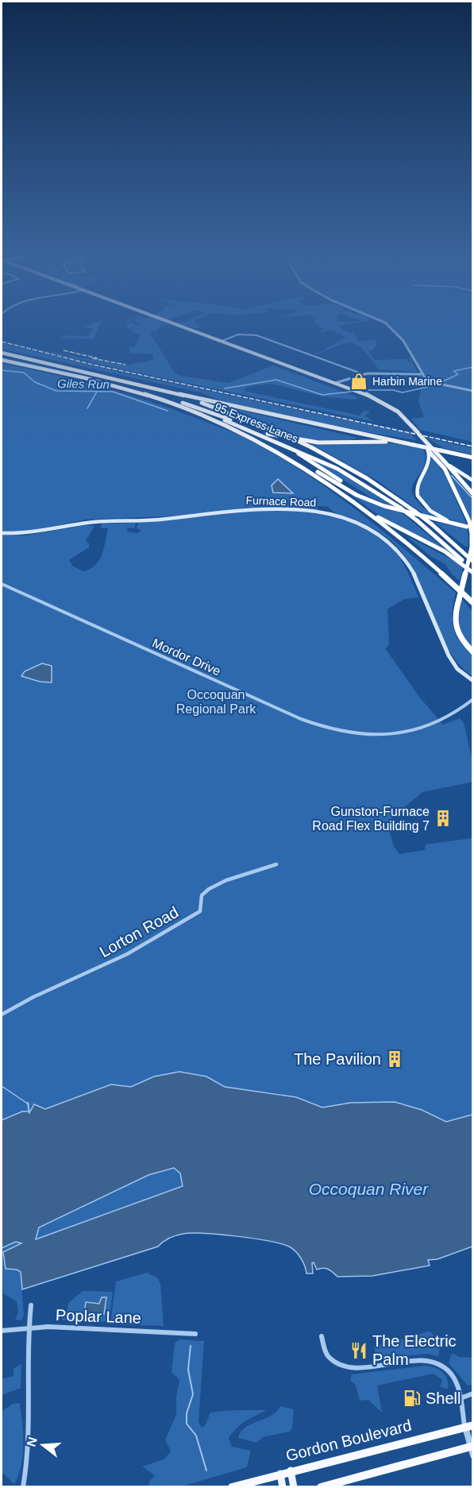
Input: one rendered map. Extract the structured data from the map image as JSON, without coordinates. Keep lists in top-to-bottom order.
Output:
{
  "streets": {
    "highway": ["95 Express Lanes", "Gordon Boulevard"],
    "main road": ["Furnace Road"],
    "street": ["Mordor Drive", "Lorton Road", "Poplar Lane"]
  },
  "water": ["Giles Run", "Occoquan River"],
  "parks": ["Occoquan Regional Park"],
  "places": {
    "shop": ["Harbin Marine"],
    "building": ["Gunston-Furnace Road Flex Building 7", "The Pavilion"],
    "restaurant": ["The Electric Palm"],
    "fuel station": ["Shell"]
  },
  "north": "left"
}
